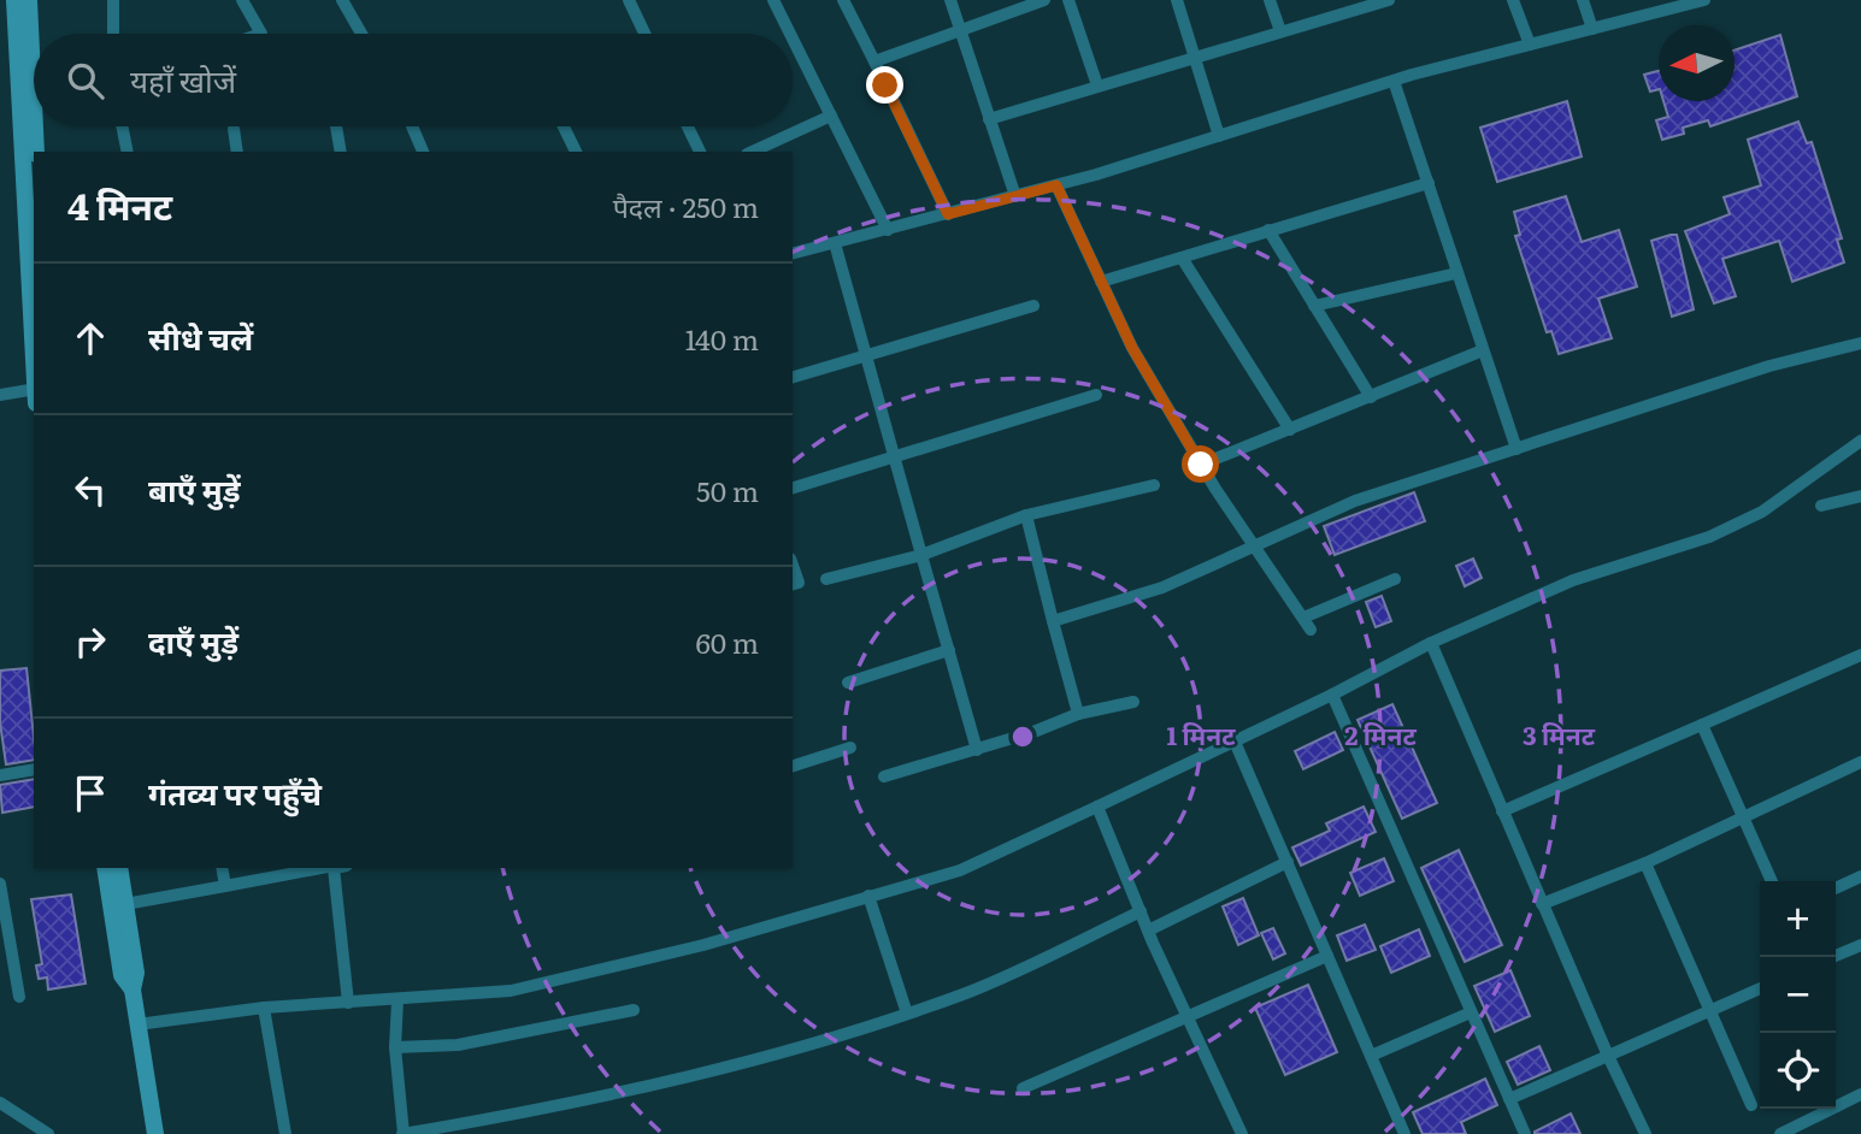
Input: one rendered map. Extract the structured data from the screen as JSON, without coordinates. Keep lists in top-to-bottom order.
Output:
{
  "north": "left",
  "page": {
    "search": "यहाँ खोजें",
    "heading": ["4 मिनट", "पैदल · 250 m"],
    "list": [
      ["सीधे चलें", "140 m"],
      ["बाएँ मुड़ें", "50 m"],
      ["दाएँ मुड़ें", "60 m"],
      "गंतव्य पर पहुँचे"
    ],
    "map_buttons": ["+", "−"]
  },
  "rings": ["1 मिनट", "2 मिनट", "3 मिनट"]
}
